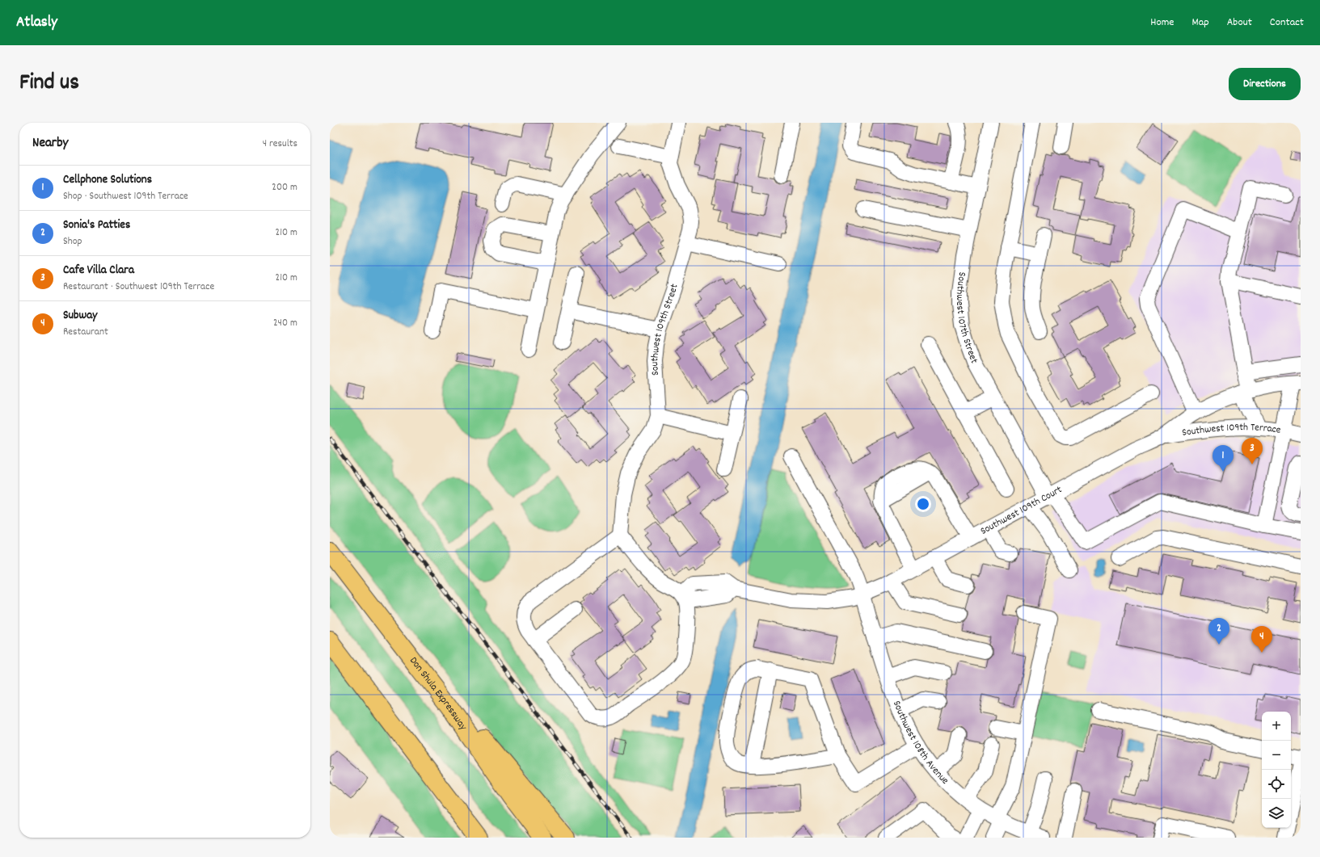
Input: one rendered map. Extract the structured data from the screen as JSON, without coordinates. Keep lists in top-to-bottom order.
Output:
{
  "streets": {
    "highway": ["Don Shula Expressway"],
    "street": [
      "Southwest 107th Street",
      "Southwest 109th Street",
      "Southwest 109th Terrace",
      "Southwest 109th Court",
      "Southwest 108th Avenue"
    ]
  },
  "crossings": [
    ["Southwest 107th Street", "Southwest 109th Court"],
    ["Southwest 109th Terrace", "Southwest 109th Court"],
    ["Southwest 109th Court", "Southwest 108th Avenue"]
  ],
  "page": {
    "header": "Atlasly",
    "nav": [
      "Home",
      "Map",
      "About",
      "Contact"
    ],
    "title": "Find us",
    "buttons": "Directions",
    "heading": ["Nearby", "4 results"],
    "list": [
      {
        "mark": "1",
        "name": "Cellphone Solutions",
        "note": "Shop · Southwest 109th Terrace",
        "value": "200 m"
      },
      {
        "mark": "2",
        "name": "Sonia's Patties",
        "note": "Shop",
        "value": "210 m"
      },
      {
        "mark": "3",
        "name": "Cafe Villa Clara",
        "note": "Restaurant · Southwest 109th Terrace",
        "value": "210 m"
      },
      {
        "mark": "4",
        "name": "Subway",
        "note": "Restaurant",
        "value": "240 m"
      }
    ],
    "pins": [
      "3",
      "1",
      "2",
      "4"
    ],
    "map_buttons": ["+", "−"]
  }
}
